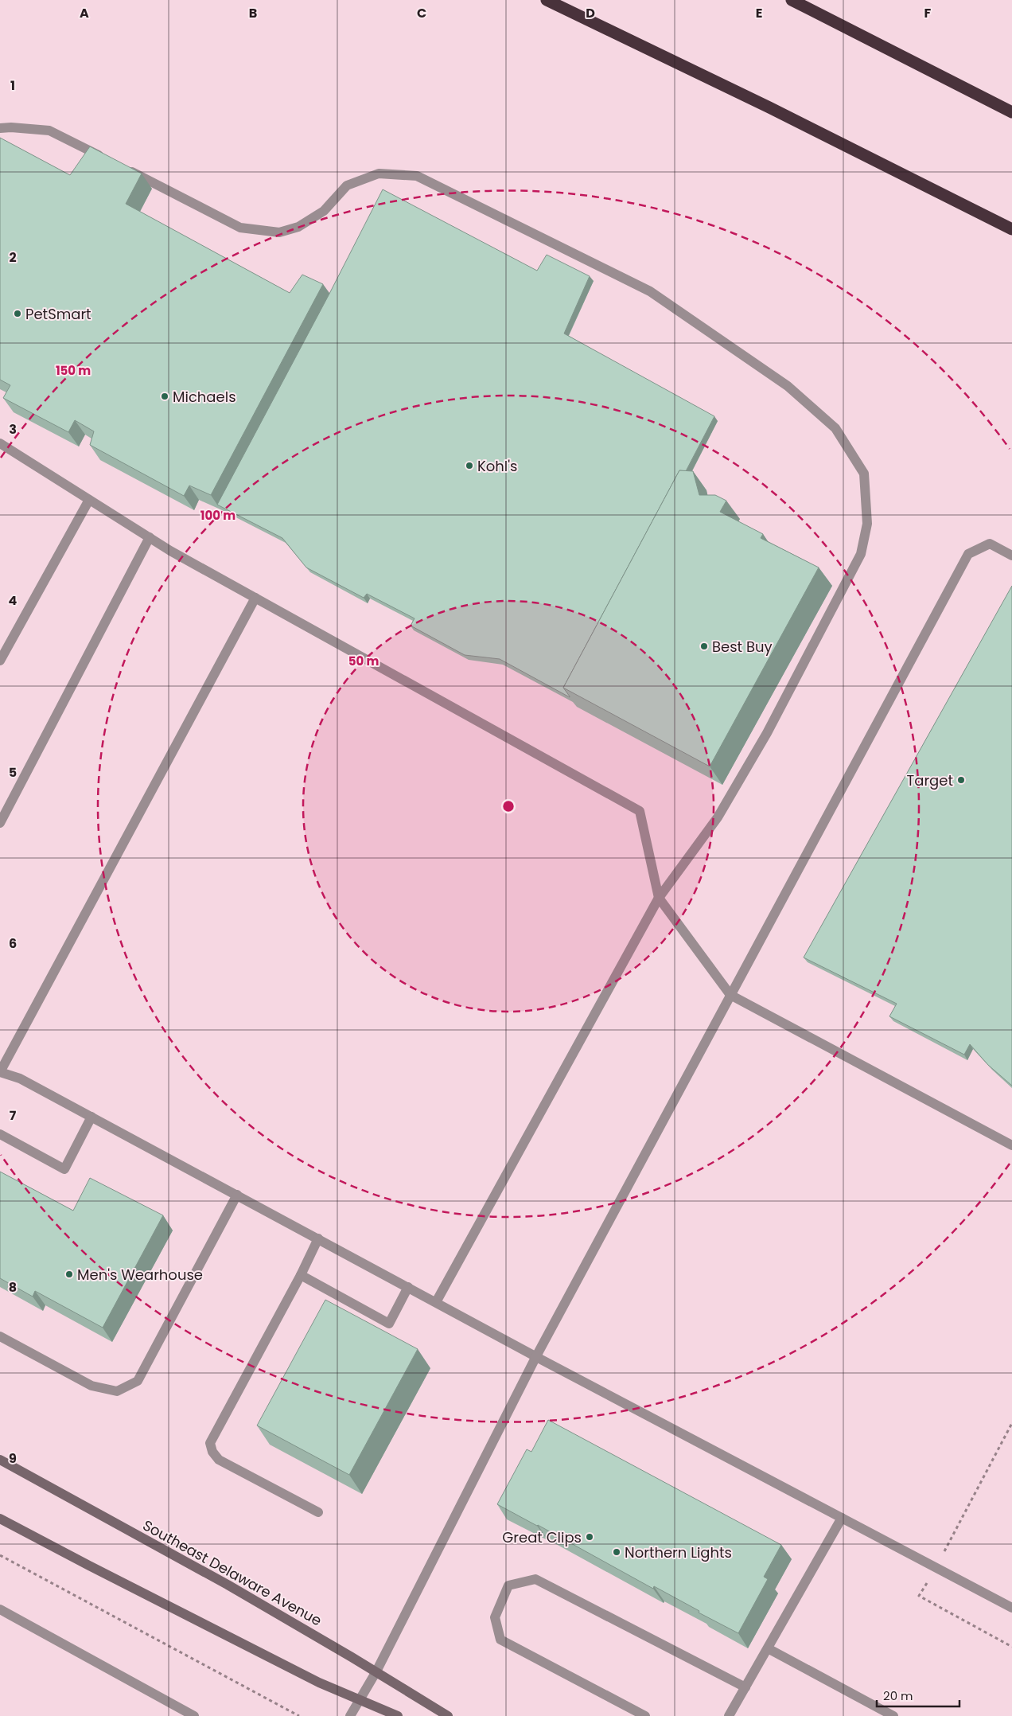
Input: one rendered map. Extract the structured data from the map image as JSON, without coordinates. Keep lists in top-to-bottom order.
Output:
{
  "streets": {
    "main road": ["Southeast Delaware Avenue"]
  },
  "places": [
    "PetSmart",
    "Michaels",
    "Kohl's",
    "Best Buy",
    "Target",
    "Men's Wearhouse",
    "Great Clips",
    "Northern Lights"
  ],
  "scale_bar": "20 m",
  "grid": {
    "columns": [
      "A",
      "B",
      "C",
      "D",
      "E",
      "F"
    ],
    "rows": [
      "1",
      "2",
      "3",
      "4",
      "5",
      "6",
      "7",
      "8",
      "9"
    ]
  },
  "rings": ["150 m", "100 m", "50 m"]
}
